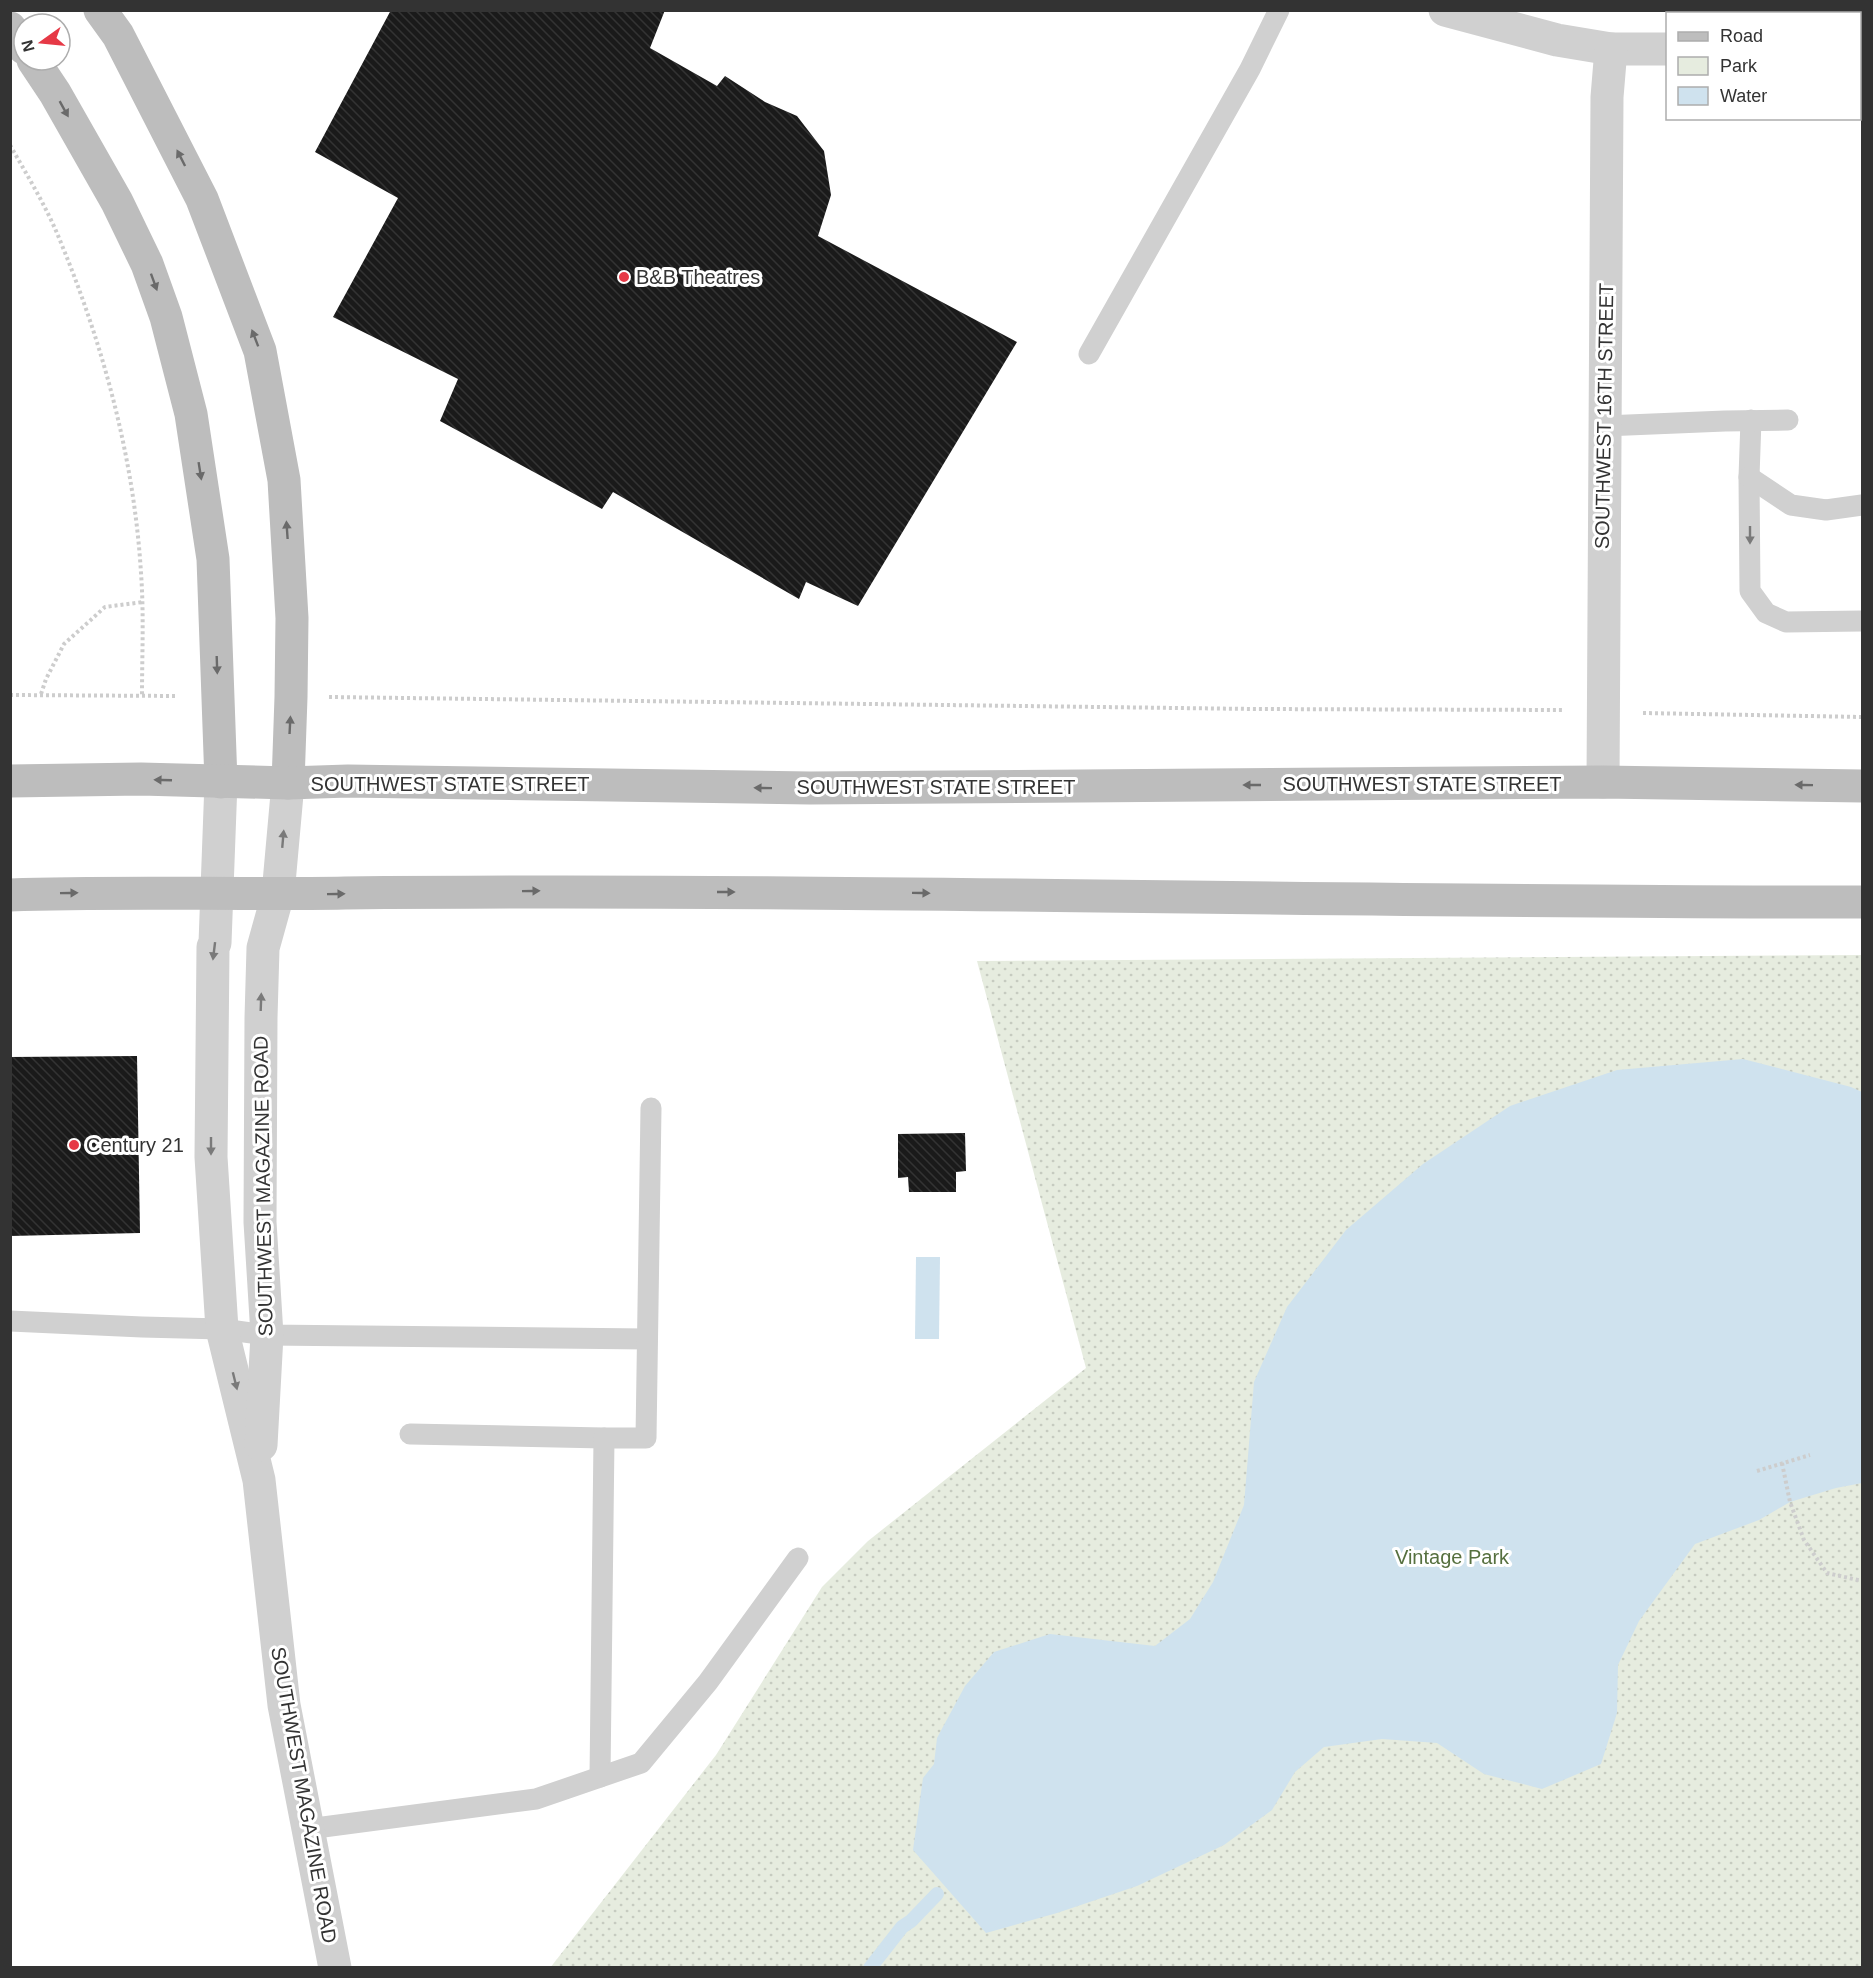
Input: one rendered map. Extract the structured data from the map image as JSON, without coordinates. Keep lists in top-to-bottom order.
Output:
{
  "streets": {
    "main road": ["SOUTHWEST STATE STREET"],
    "street": ["SOUTHWEST 16TH STREET", "SOUTHWEST MAGAZINE ROAD"]
  },
  "crossings": [
    ["SOUTHWEST 16TH STREET", "SOUTHWEST STATE STREET"],
    ["SOUTHWEST STATE STREET", "SOUTHWEST MAGAZINE ROAD"]
  ],
  "parks": ["Vintage Park"],
  "places": ["B&B Theatres", "Century 21"],
  "legend": ["Road", "Park", "Water"],
  "north": "left"
}
